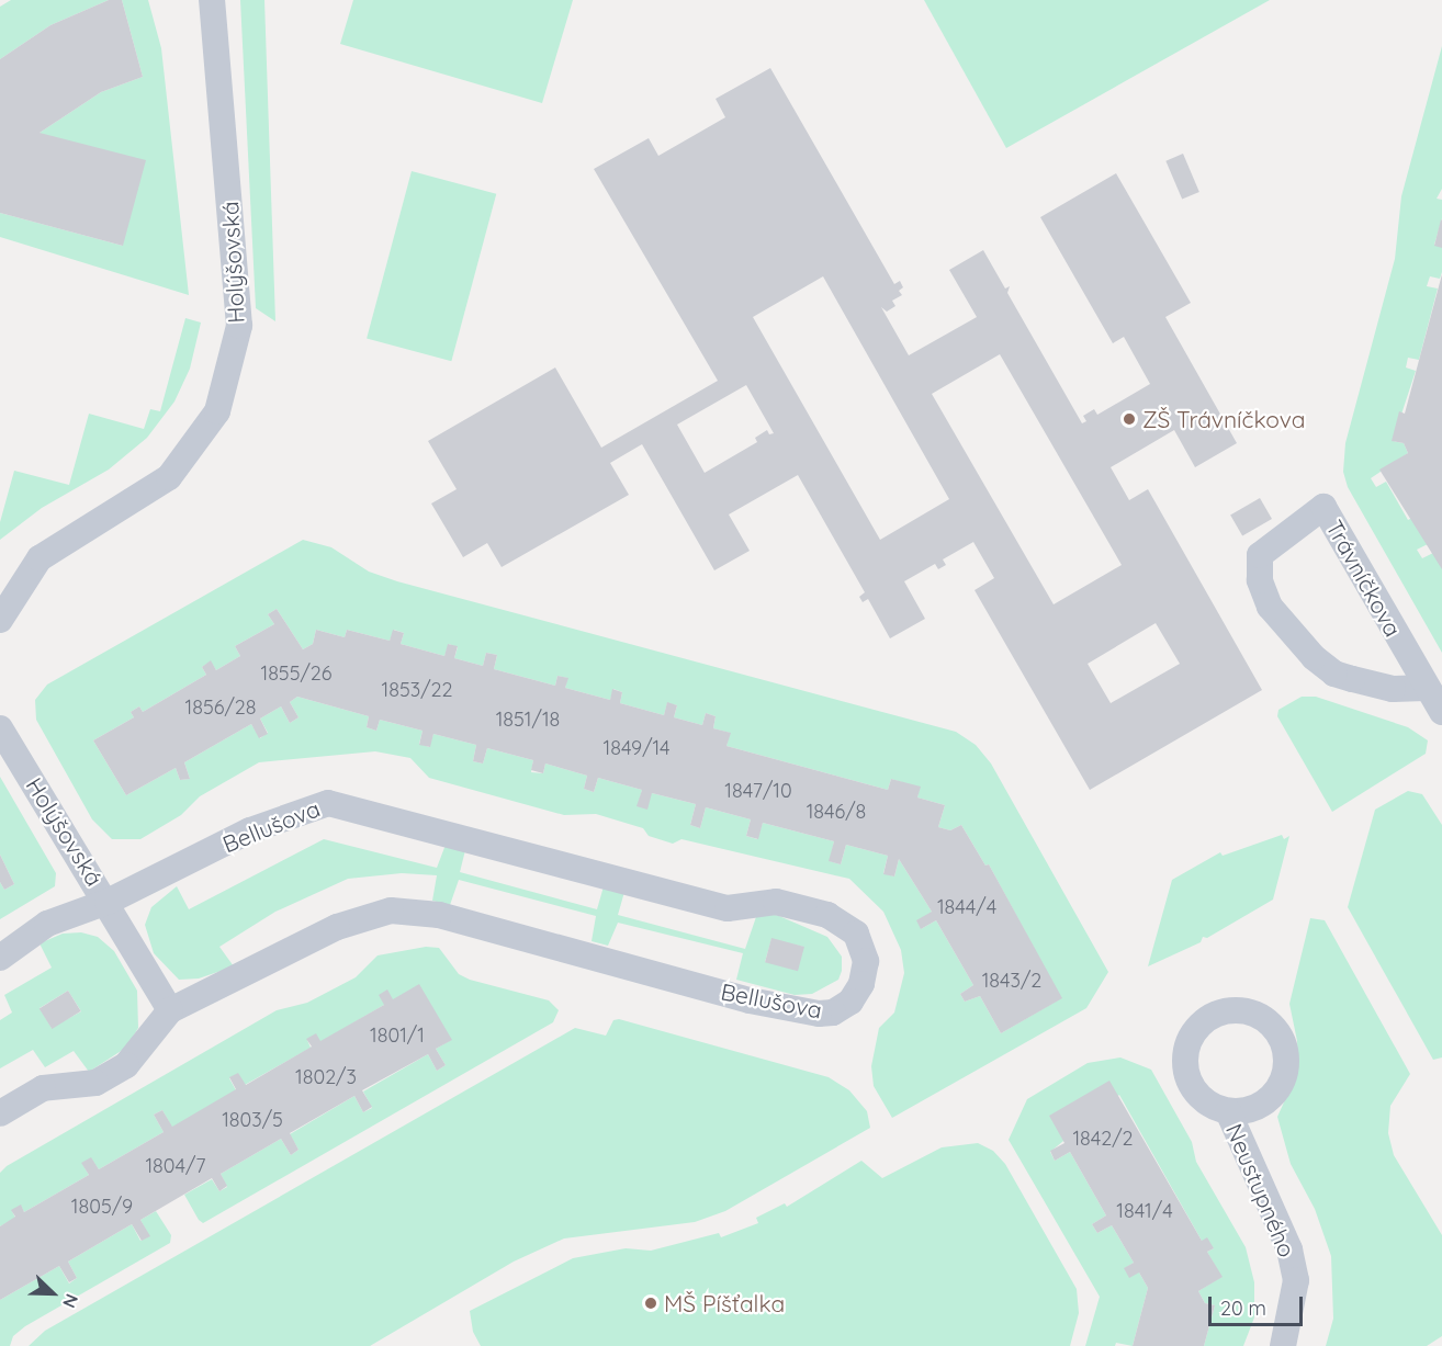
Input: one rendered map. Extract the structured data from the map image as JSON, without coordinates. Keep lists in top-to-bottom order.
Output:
{
  "streets": {
    "street": [
      "Holýšovská",
      "Trávníčkova",
      "Bellušova",
      "Neustupného"
    ]
  },
  "crossings": [
    ["Holýšovská", "Bellušova"]
  ],
  "places": ["ZŠ Trávníčkova", "MŠ Píšťalka"],
  "house_numbers": [
    "1855/26",
    "1853/22",
    "1856/28",
    "1851/18",
    "1849/14",
    "1847/10",
    "1846/8",
    "1844/4",
    "1843/2",
    "1801/1",
    "1802/3",
    "1803/5",
    "1842/2",
    "1804/7",
    "1805/9",
    "1841/4"
  ],
  "scale_bar": "20 m",
  "north": "bottom right"
}
